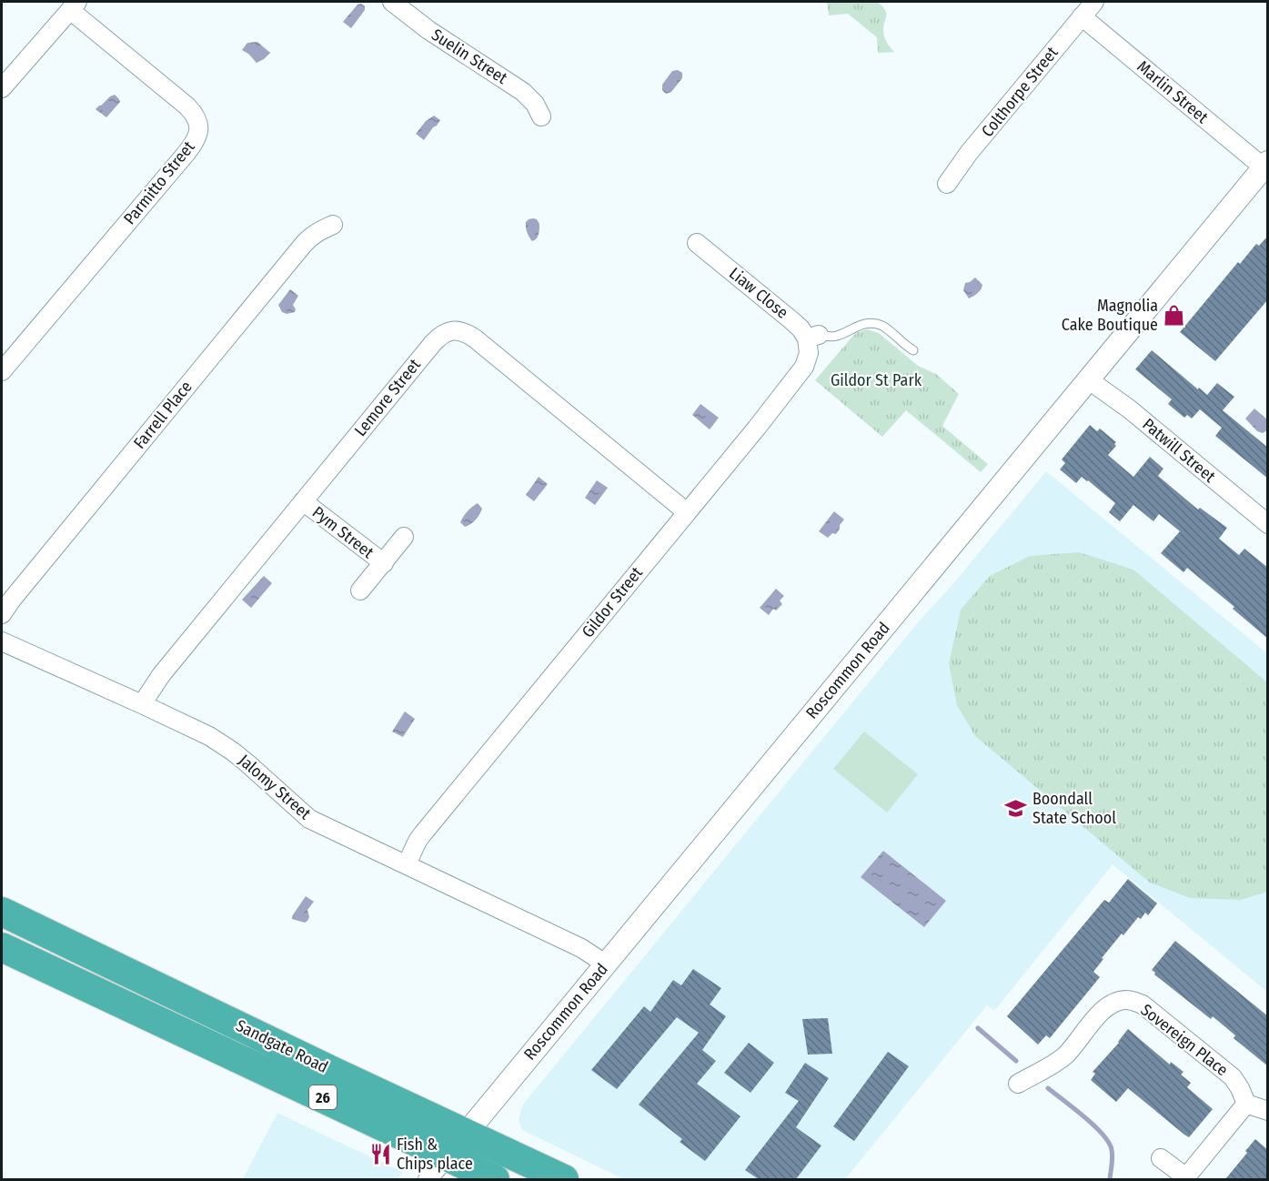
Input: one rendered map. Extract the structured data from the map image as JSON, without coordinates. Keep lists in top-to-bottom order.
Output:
{
  "streets": {
    "highway": ["Sandgate Road", "26"],
    "street": [
      "Suelin Street",
      "Colthorpe Street",
      "Marlin Street",
      "Parmitto Street",
      "Liaw Close",
      "Lemore Street",
      "Farrell Place",
      "Patwill Street",
      "Pym Street",
      "Gildor Street",
      "Roscommon Road",
      "Jalomy Street",
      "Sovereign Place"
    ]
  },
  "crossings": [
    ["Colthorpe Street", "Marlin Street"],
    ["Marlin Street", "Roscommon Road"],
    ["Liaw Close", "Gildor Street"],
    ["Lemore Street", "Pym Street"],
    ["Lemore Street", "Gildor Street"],
    ["Lemore Street", "Jalomy Street"],
    ["Patwill Street", "Roscommon Road"],
    ["Gildor Street", "Jalomy Street"],
    ["Roscommon Road", "Jalomy Street"],
    ["Roscommon Road", "Sandgate Road"]
  ],
  "parks": ["Gildor St Park"],
  "places": {
    "shop": ["Magnolia Cake Boutique"],
    "school or university": ["Boondall State School"],
    "restaurant": ["Fish & Chips place"]
  }
}
